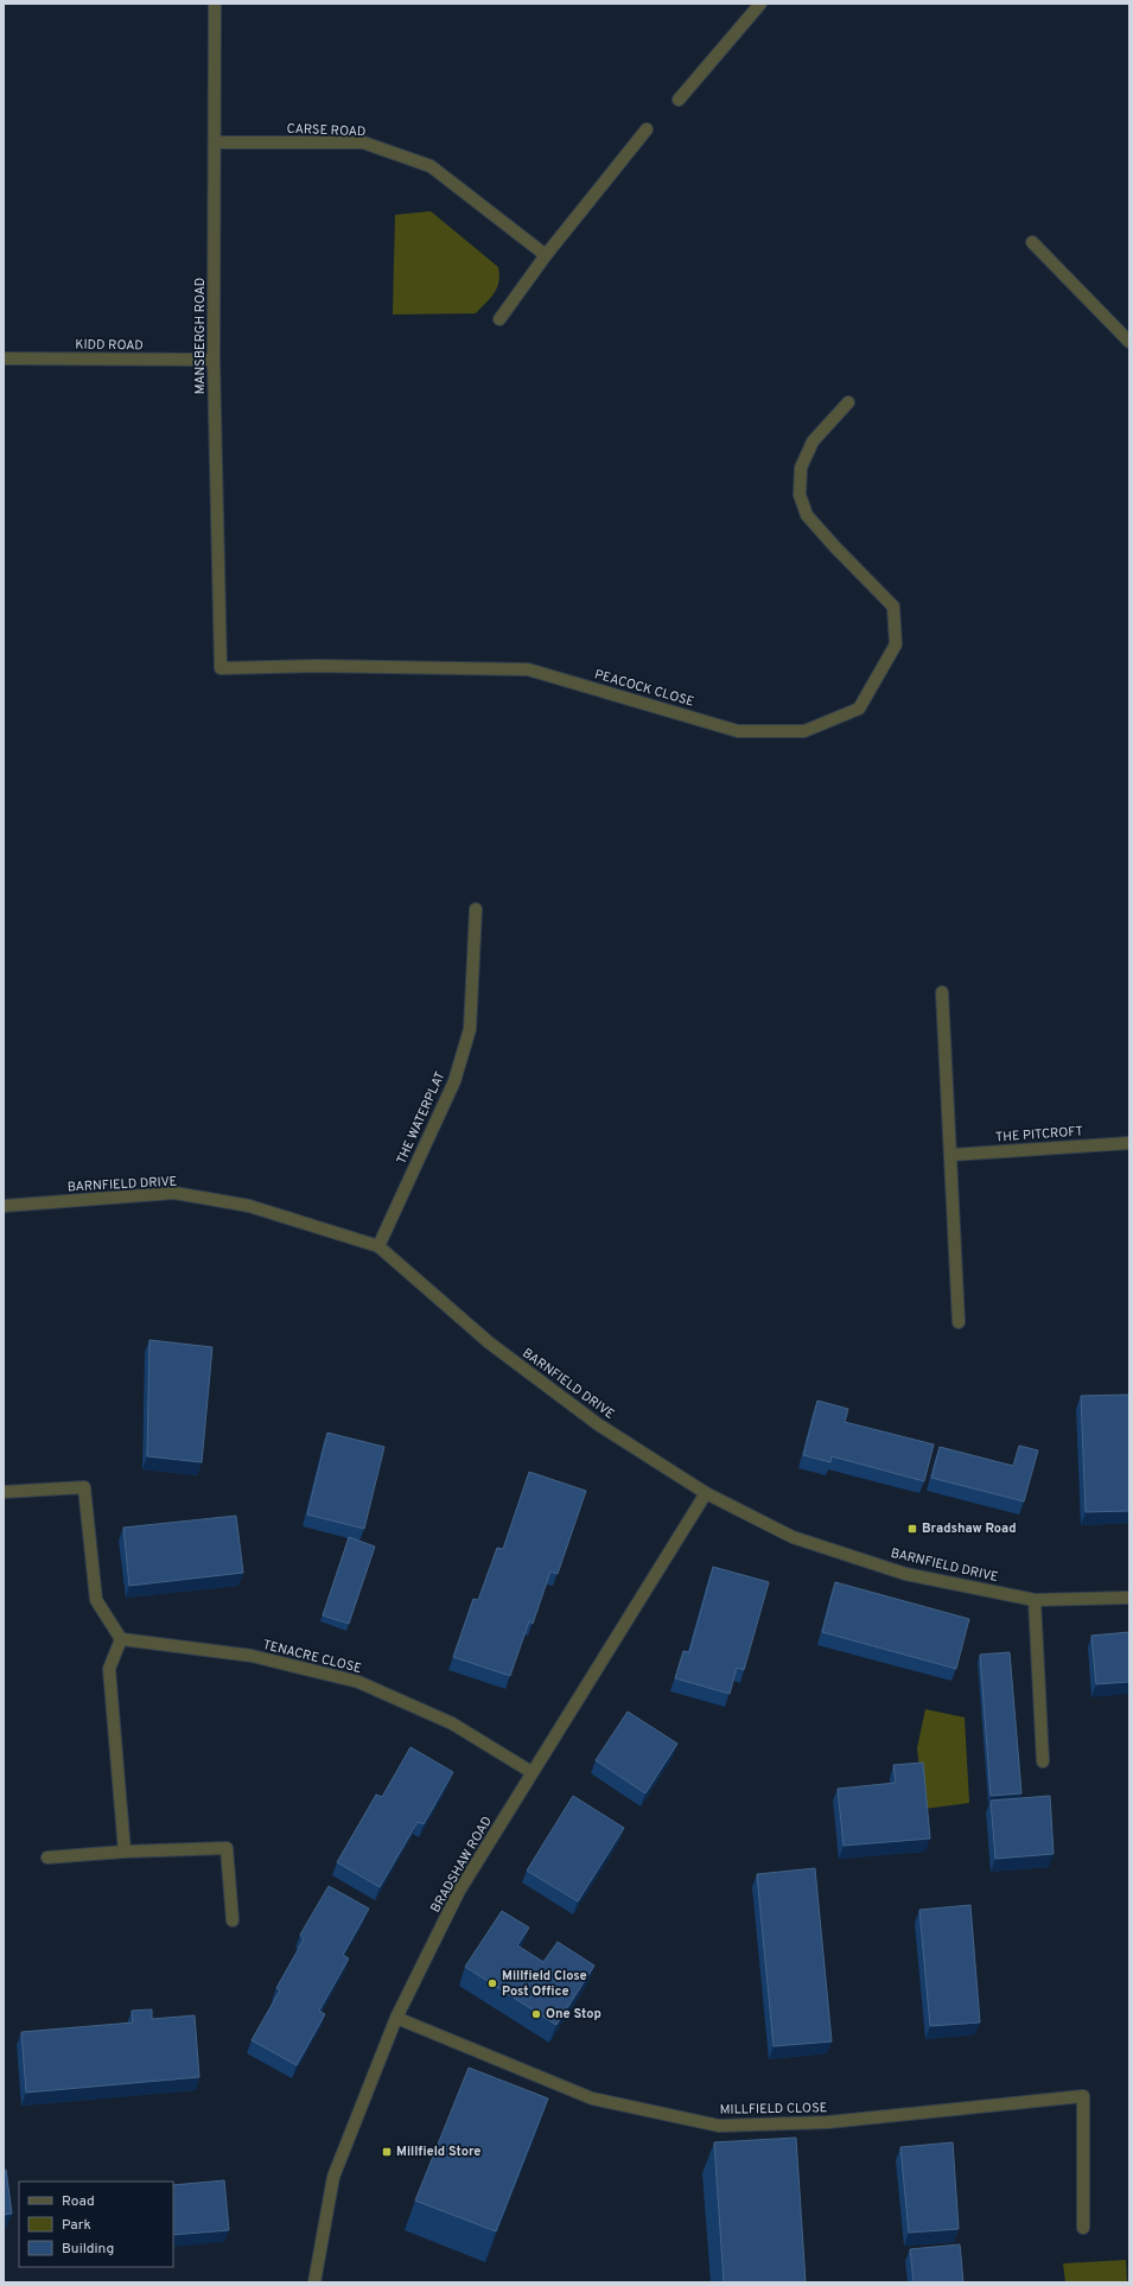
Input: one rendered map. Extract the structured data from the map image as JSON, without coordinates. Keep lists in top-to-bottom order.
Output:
{
  "streets": {
    "street": [
      "CARSE ROAD",
      "MANSBERGH ROAD",
      "KIDD ROAD",
      "PEACOCK CLOSE",
      "THE WATERPLAT",
      "THE PITCROFT",
      "BARNFIELD DRIVE",
      "TENACRE CLOSE",
      "BRADSHAW ROAD",
      "MILLFIELD CLOSE"
    ]
  },
  "crossings": [
    ["CARSE ROAD", "MANSBERGH ROAD"],
    ["MANSBERGH ROAD", "KIDD ROAD"],
    ["MANSBERGH ROAD", "PEACOCK CLOSE"],
    ["THE WATERPLAT", "BARNFIELD DRIVE"],
    ["BARNFIELD DRIVE", "BRADSHAW ROAD"],
    ["TENACRE CLOSE", "BRADSHAW ROAD"],
    ["BRADSHAW ROAD", "MILLFIELD CLOSE"]
  ],
  "places": {
    "transit": ["Bradshaw Road", "Millfield Store"],
    "other": ["Millfield Close Post Office", "One Stop"]
  },
  "legend": ["Road", "Park", "Building"]
}
